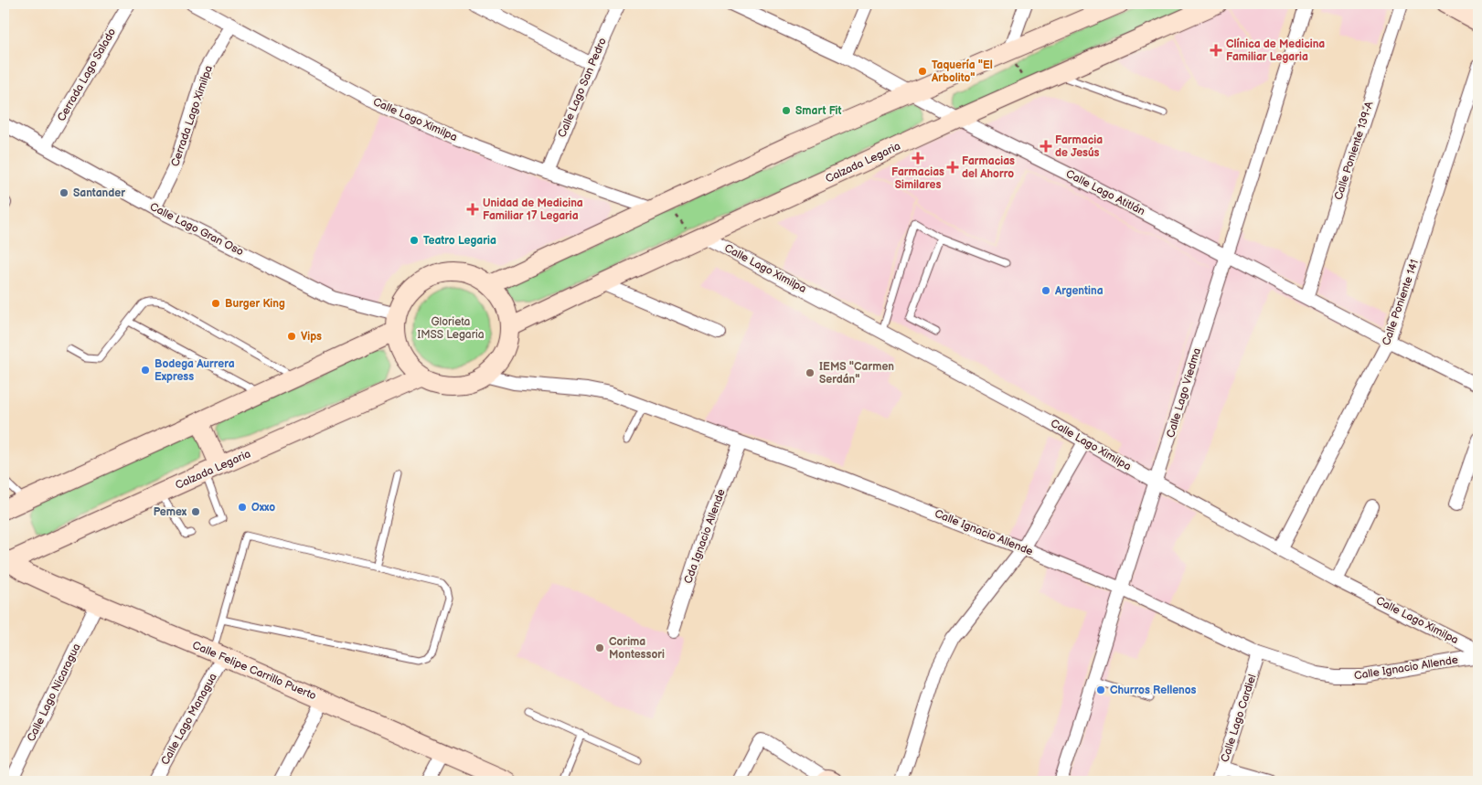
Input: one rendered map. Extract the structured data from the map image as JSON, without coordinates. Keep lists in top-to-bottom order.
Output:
{
  "streets": {
    "main road": ["Calzada Legaria", "Calle Felipe Carrillo Puerto"],
    "street": [
      "Cerrada Lago Salado",
      "Calle Lago San Pedro",
      "Cerrada Lago Ximilpa",
      "Calle Lago Ximilpa",
      "Calle Poniente 139-A",
      "Calle Lago Atitlán",
      "Calle Lago Gran Oso",
      "Calle Poniente 141",
      "Calle Lago Viedma",
      "Calle Ignacio Allende",
      "Cda Ignacio Allende",
      "Calle Lago Nicaragua",
      "Calle Lago Cardiel",
      "Calle Lago Managua"
    ]
  },
  "crossings": [
    ["Cerrada Lago Salado", "Calle Lago Gran Oso"],
    ["Calle Lago San Pedro", "Calle Lago Ximilpa"],
    ["Cerrada Lago Ximilpa", "Calle Lago Ximilpa"],
    ["Cerrada Lago Ximilpa", "Calle Lago Gran Oso"],
    ["Calle Lago Ximilpa", "Calzada Legaria"],
    ["Calle Lago Ximilpa", "Calle Poniente 141"],
    ["Calle Lago Ximilpa", "Calle Lago Viedma"],
    ["Calle Poniente 139-A", "Calle Lago Atitlán"],
    ["Calzada Legaria", "Calle Lago Atitlán"],
    ["Calzada Legaria", "Calle Lago Gran Oso"],
    ["Calzada Legaria", "Calle Ignacio Allende"],
    ["Calzada Legaria", "Calle Felipe Carrillo Puerto"],
    ["Calle Lago Atitlán", "Calle Poniente 141"],
    ["Calle Lago Atitlán", "Calle Lago Viedma"],
    ["Calle Lago Gran Oso", "Calle Ignacio Allende"],
    ["Calle Lago Viedma", "Calle Ignacio Allende"],
    ["Calle Ignacio Allende", "Cda Ignacio Allende"],
    ["Calle Ignacio Allende", "Calle Lago Cardiel"],
    ["Calle Felipe Carrillo Puerto", "Calle Lago Nicaragua"],
    ["Calle Felipe Carrillo Puerto", "Calle Lago Managua"]
  ],
  "parks": ["Glorieta IMSS Legaria"],
  "places": {
    "health": [
      "Clínica de Medicina Familiar Legaria",
      "Farmacia de Jesús",
      "Farmacias Similares",
      "Farmacias del Ahorro",
      "Unidad de Medicina Familiar 17 Legaria"
    ],
    "other": [
      "Taquería \"El Arbolito\"",
      "Smart Fit",
      "Santander",
      "Teatro Legaria",
      "Argentina",
      "Burger King",
      "Vips",
      "Bodega Aurrera Express",
      "IEMS \"Carmen Serdán\"",
      "Oxxo",
      "Pemex",
      "Corima Montessori",
      "Churros Rellenos"
    ]
  }
}
